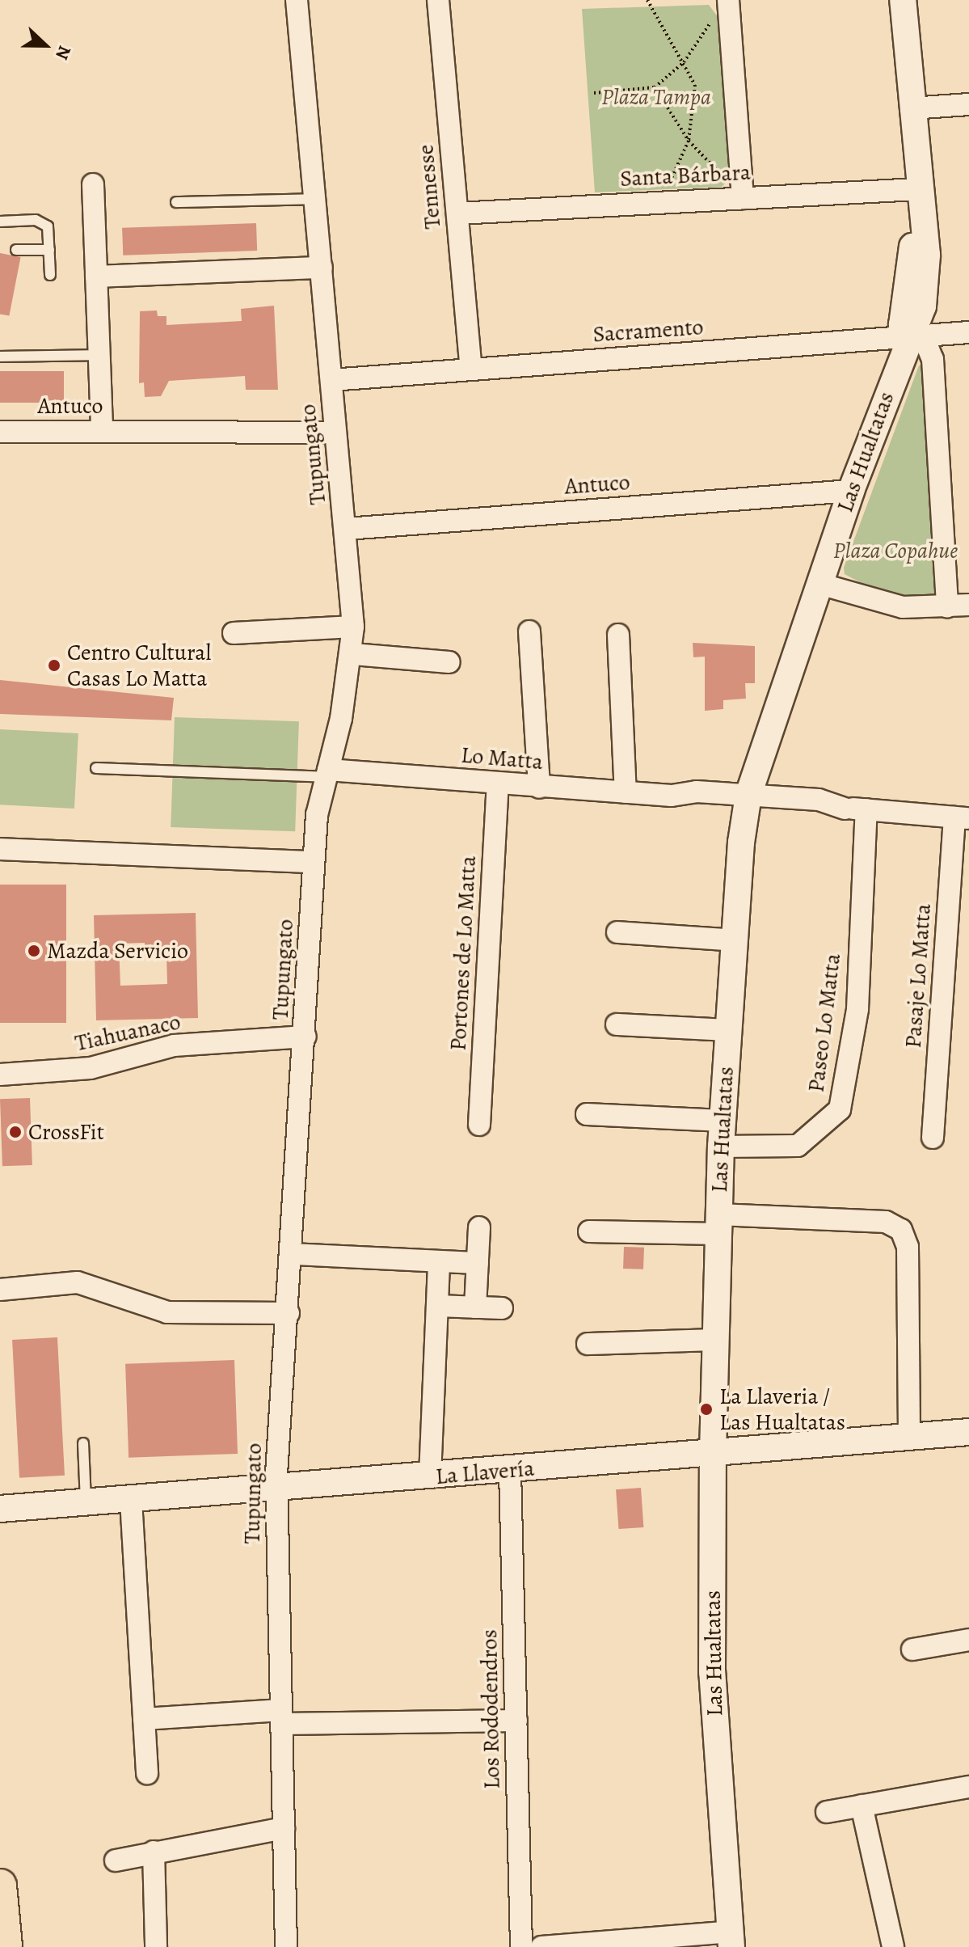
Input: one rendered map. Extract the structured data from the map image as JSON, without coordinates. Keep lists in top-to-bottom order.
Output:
{
  "streets": {
    "street": [
      "Santa Bárbara",
      "Tennesse",
      "Sacramento",
      "Antuco",
      "Las Hualtatas",
      "Tupungato",
      "Lo Matta",
      "Portones de Lo Matta",
      "Pasaje Lo Matta",
      "Paseo Lo Matta",
      "Tiahuanaco",
      "La Llavería",
      "Los Rododendros"
    ]
  },
  "crossings": [
    ["Santa Bárbara", "Tennesse"],
    ["Santa Bárbara", "Las Hualtatas"],
    ["Tennesse", "Sacramento"],
    ["Sacramento", "Las Hualtatas"],
    ["Sacramento", "Tupungato"],
    ["Antuco", "Las Hualtatas"],
    ["Antuco", "Tupungato"],
    ["Las Hualtatas", "Lo Matta"],
    ["Las Hualtatas", "Paseo Lo Matta"],
    ["Las Hualtatas", "La Llavería"],
    ["Tupungato", "Lo Matta"],
    ["Tupungato", "Tiahuanaco"],
    ["Tupungato", "La Llavería"],
    ["Lo Matta", "Portones de Lo Matta"],
    ["Lo Matta", "Pasaje Lo Matta"],
    ["Lo Matta", "Paseo Lo Matta"],
    ["La Llavería", "Los Rododendros"]
  ],
  "parks": ["Plaza Tampa", "Plaza Copahue"],
  "places": [
    "Centro Cultural Casas Lo Matta",
    "Mazda Servicio",
    "CrossFit",
    "La Llaveria / Las Hualtatas"
  ],
  "north": "right"
}
